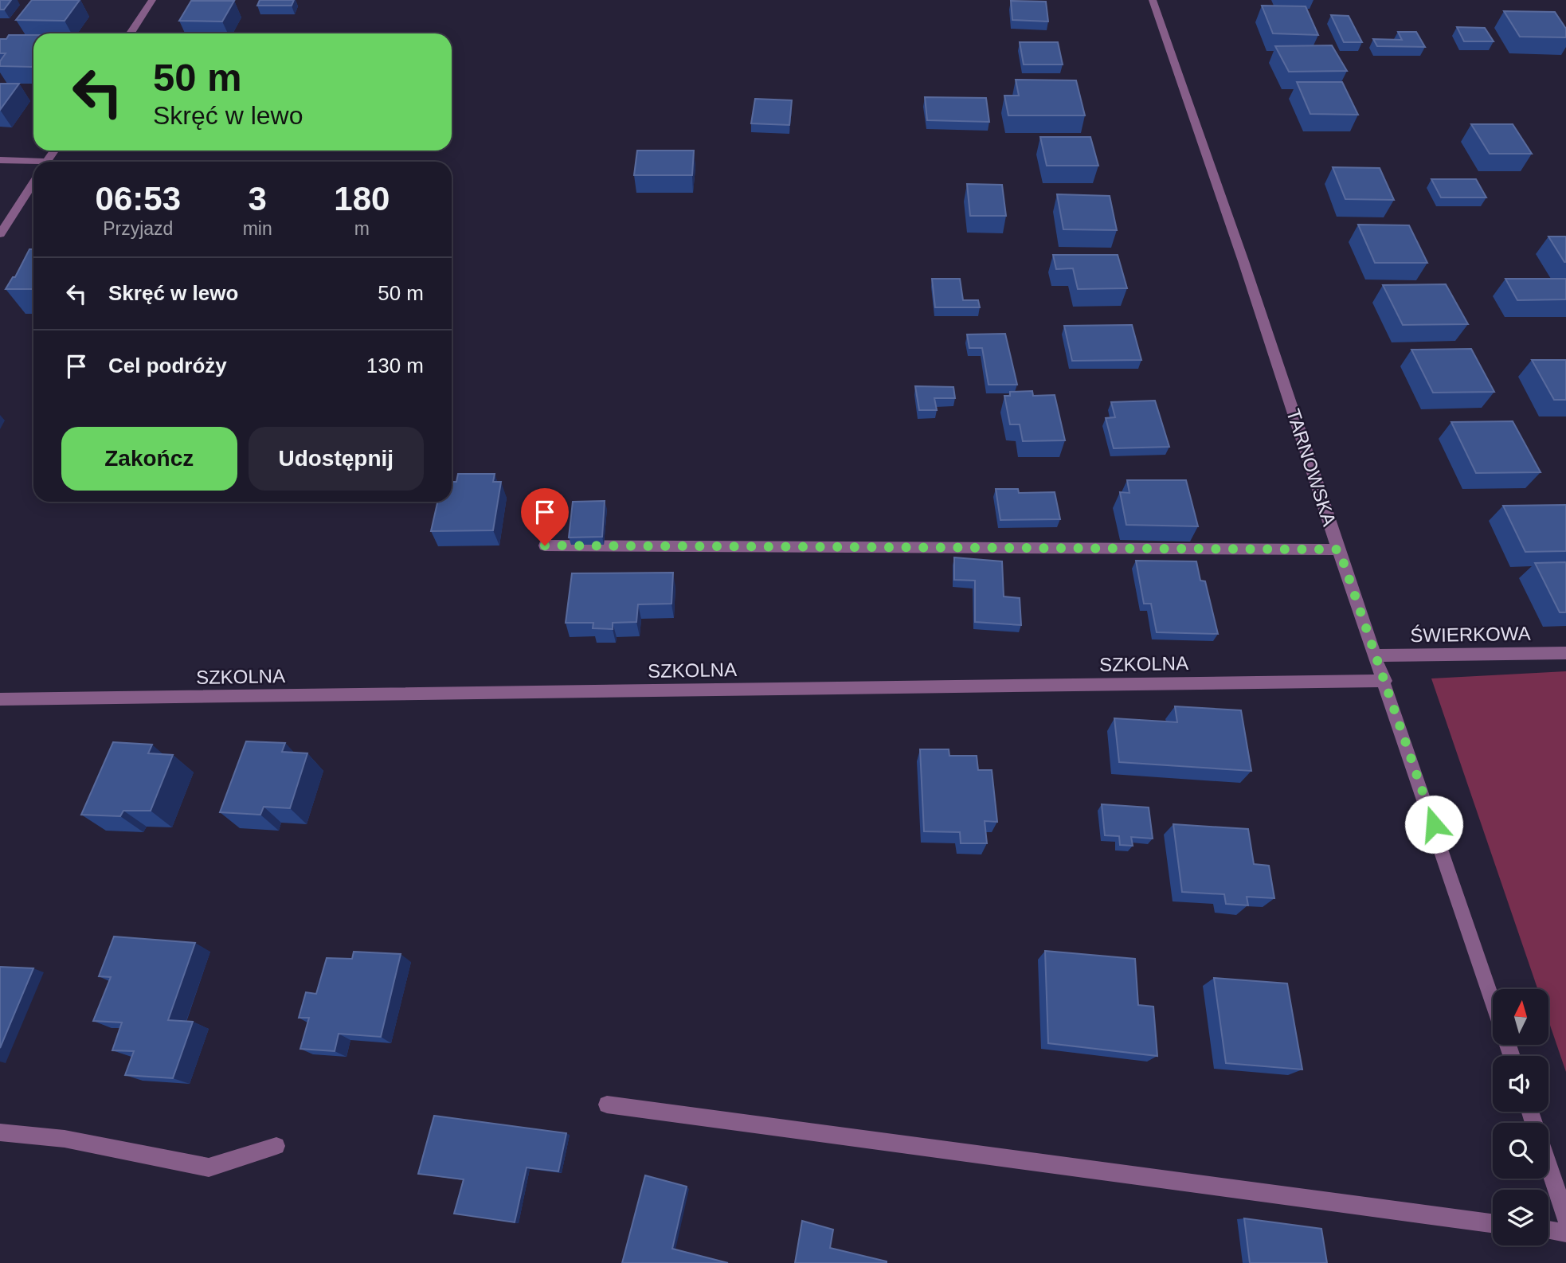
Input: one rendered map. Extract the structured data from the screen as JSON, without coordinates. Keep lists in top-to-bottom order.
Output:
{
  "streets": {
    "street": ["TARNOWSKA", "ŚWIERKOWA", "SZKOLNA"]
  },
  "crossings": [
    ["TARNOWSKA", "ŚWIERKOWA"],
    ["TARNOWSKA", "SZKOLNA"]
  ],
  "north": "top",
  "page": {
    "turn": ["50 m", "Skręć w lewo"],
    "eta": [
      "06:53",
      "Przyjazd",
      "3",
      "min",
      "180",
      "m"
    ],
    "list": [
      {
        "name": "Skręć w lewo",
        "value": "50 m"
      },
      {
        "name": "Cel podróży",
        "value": "130 m"
      }
    ],
    "buttons": ["Zakończ", "Udostępnij"]
  }
}
